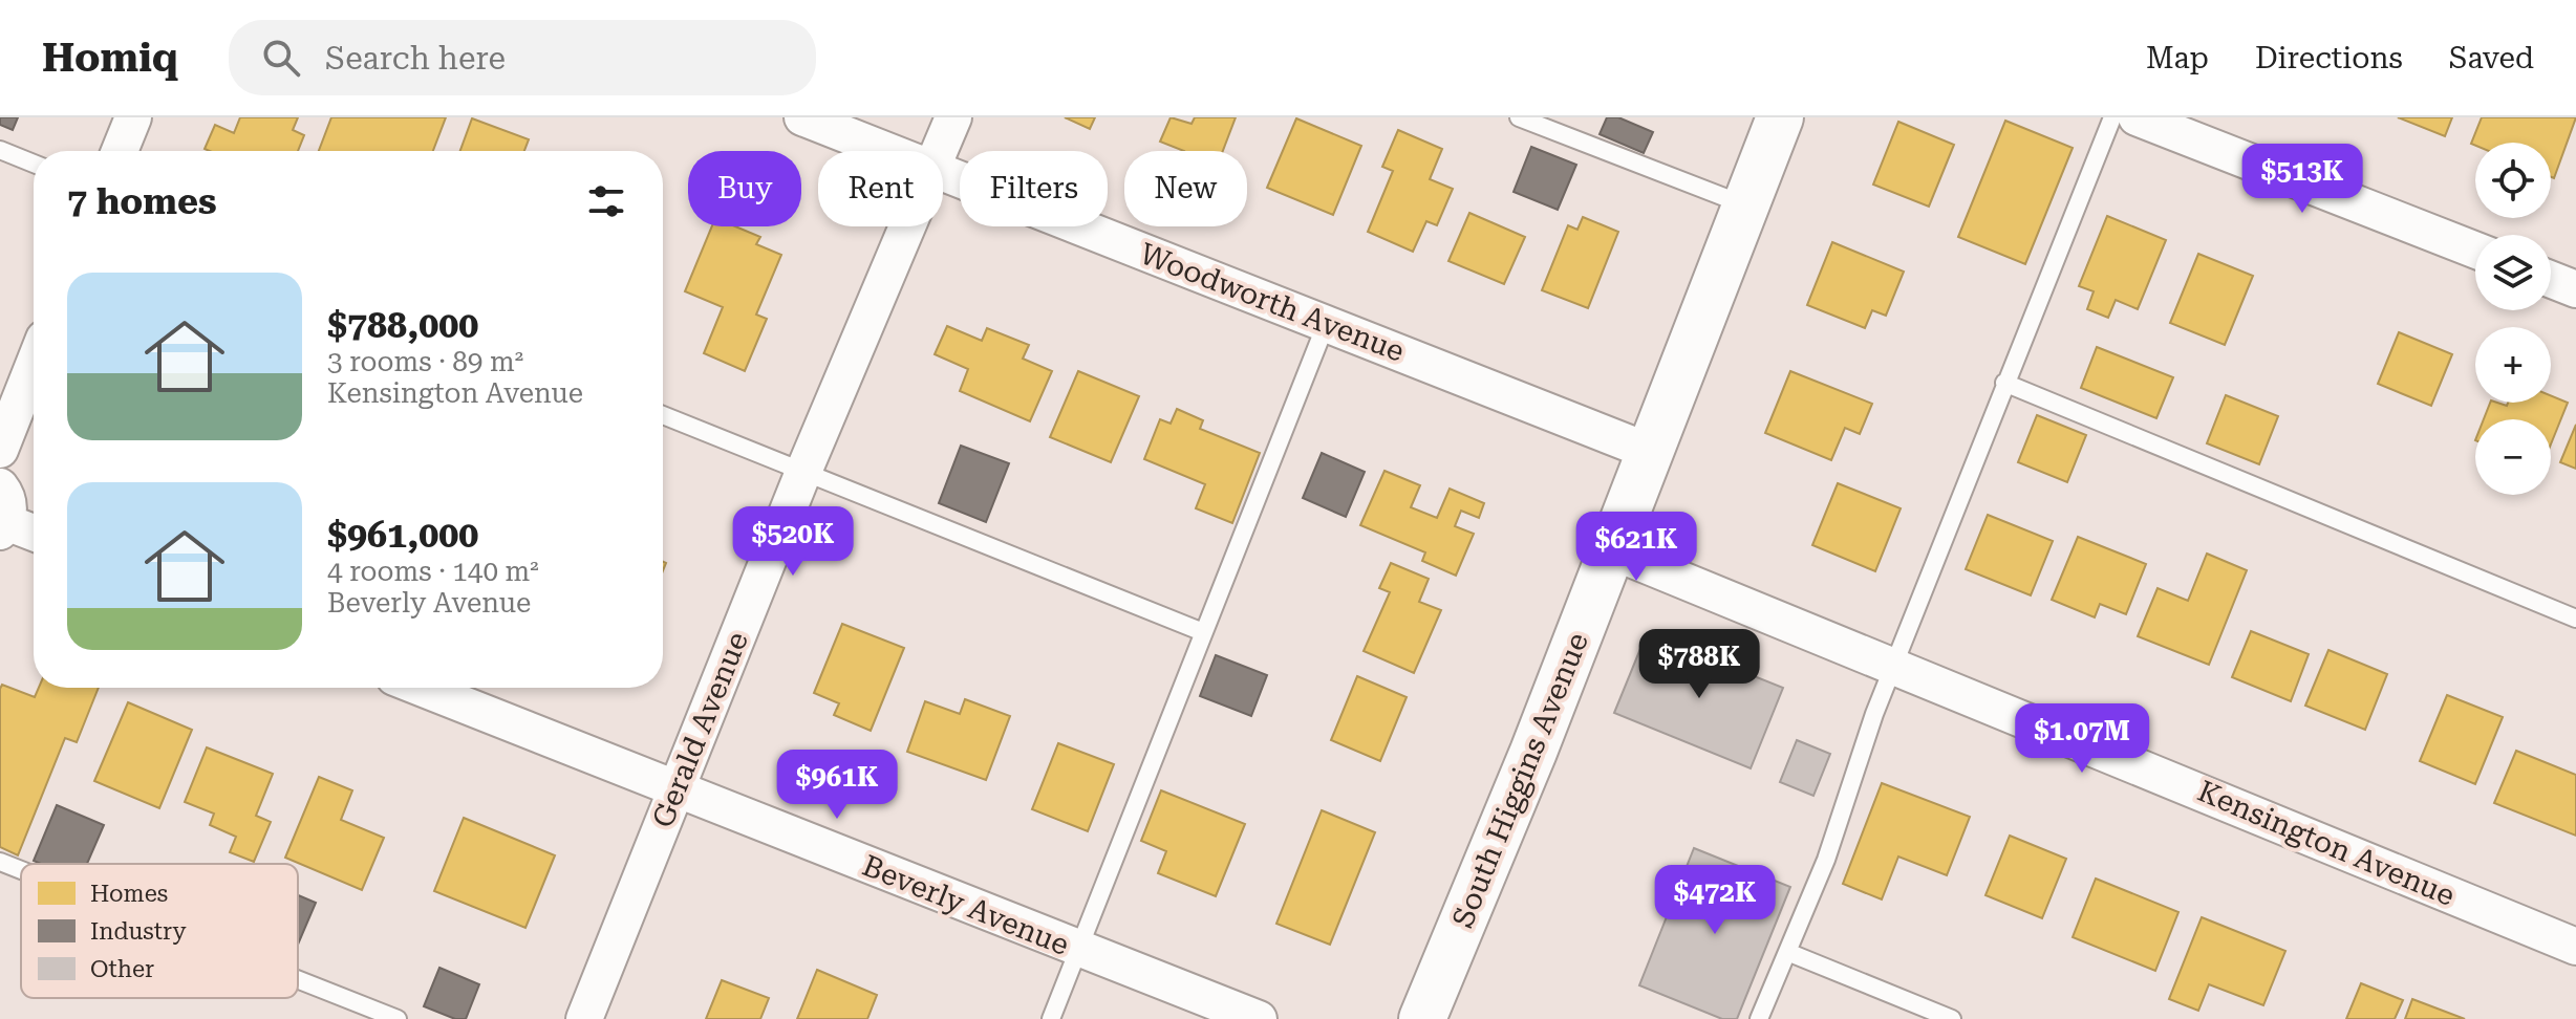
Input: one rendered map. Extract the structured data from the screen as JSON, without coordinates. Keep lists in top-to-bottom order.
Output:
{
  "streets": {
    "main road": ["South Higgins Avenue"],
    "street": [
      "Woodworth Avenue",
      "Gerald Avenue",
      "Kensington Avenue",
      "Beverly Avenue"
    ]
  },
  "crossings": [
    ["Woodworth Avenue", "South Higgins Avenue"],
    ["Gerald Avenue", "Beverly Avenue"],
    ["South Higgins Avenue", "Kensington Avenue"]
  ],
  "legend": ["Homes", "Industry", "Other"],
  "page": {
    "header": "Homiq",
    "search": "Search here",
    "nav": ["Map", "Directions", "Saved"],
    "map_buttons": ["+", "−"],
    "price": [
      "$513K",
      "$520K",
      "$621K",
      "$788K",
      "$1.07M",
      "$961K",
      "$472K"
    ],
    "chip": [
      "Buy",
      "Rent",
      "Filters",
      "New"
    ],
    "heading": "7 homes",
    "list": [
      {
        "name": "$788,000",
        "note": "3 rooms · 89 m² · Kensington Avenue"
      },
      {
        "name": "$961,000",
        "note": "4 rooms · 140 m² · Beverly Avenue"
      }
    ]
  }
}
